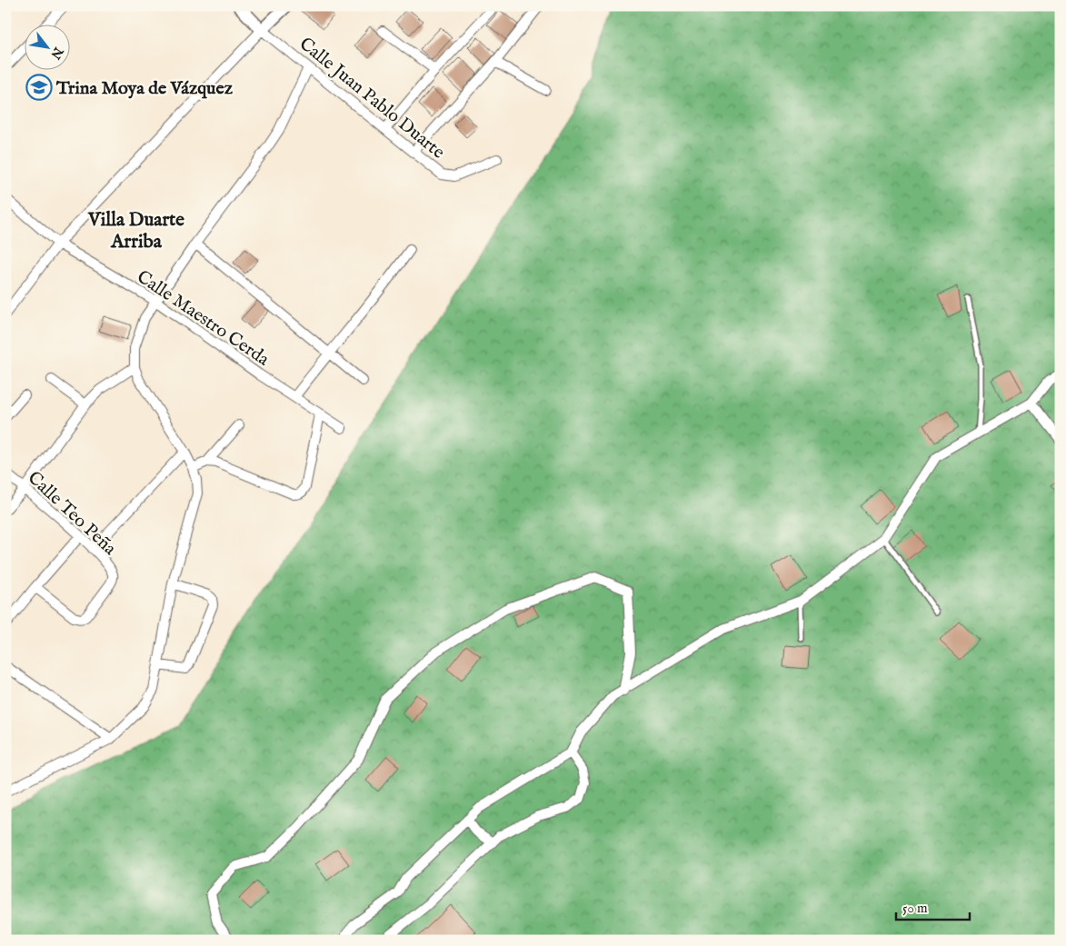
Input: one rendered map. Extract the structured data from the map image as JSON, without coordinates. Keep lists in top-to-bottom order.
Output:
{
  "streets": {
    "street": ["Calle Juan Pablo Duarte", "Calle Maestro Cerda", "Calle Teo Peña"]
  },
  "districts": ["Villa Duarte Arriba"],
  "places": {
    "school or university": ["Trina Moya de Vázquez"]
  },
  "scale_bar": "50 m",
  "north": "bottom right"
}
